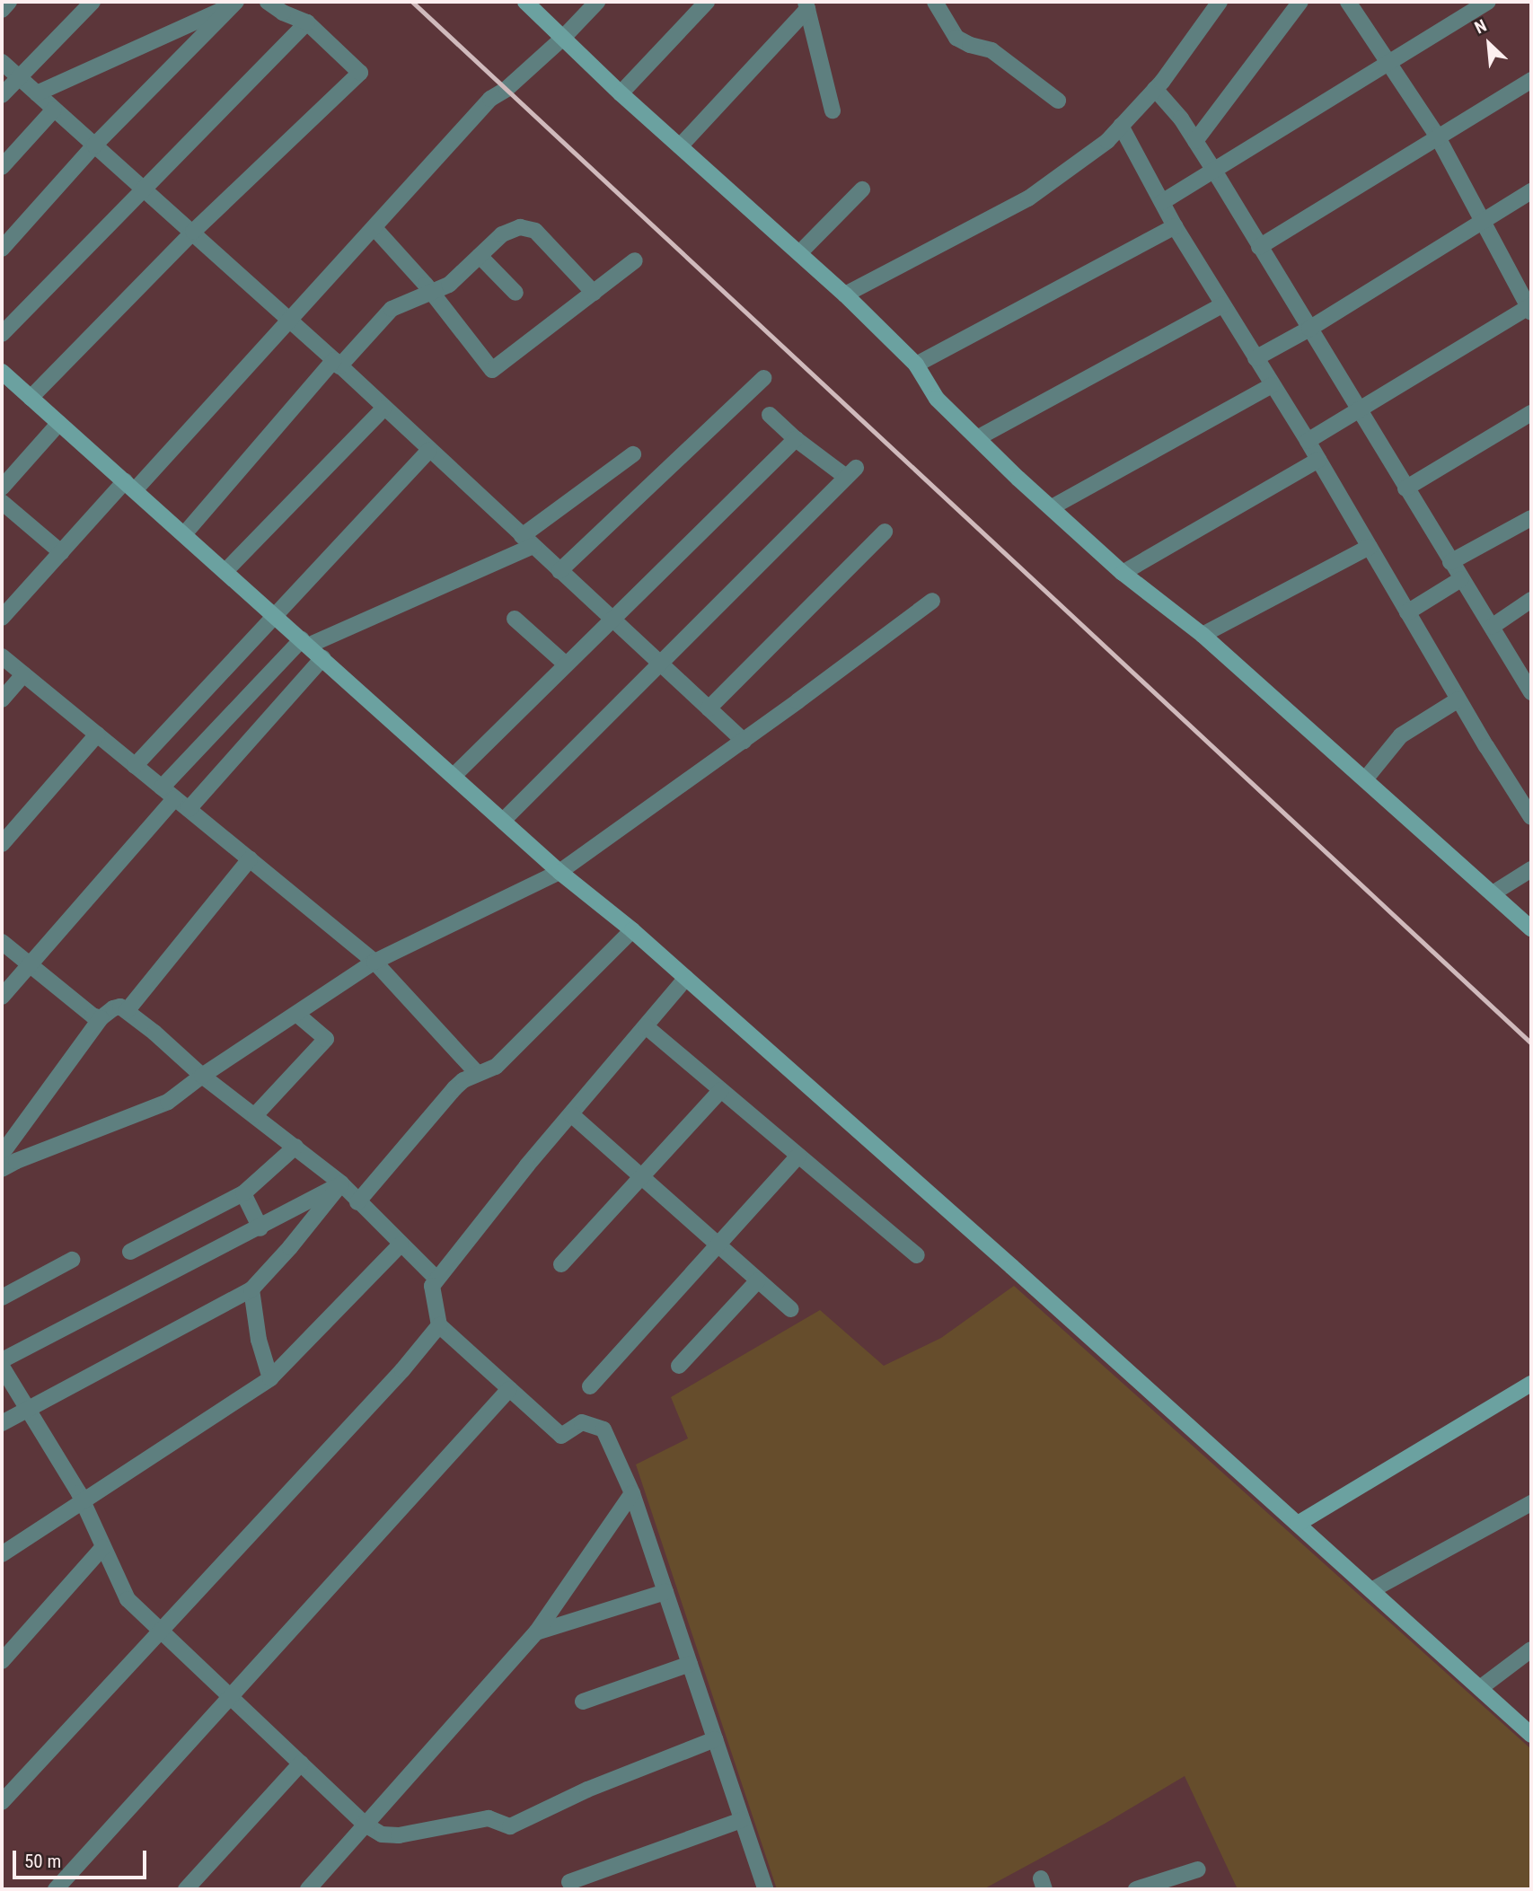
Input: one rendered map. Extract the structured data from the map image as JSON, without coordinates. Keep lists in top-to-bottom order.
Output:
{
  "scale_bar": "50 m",
  "north": "top left"
}
